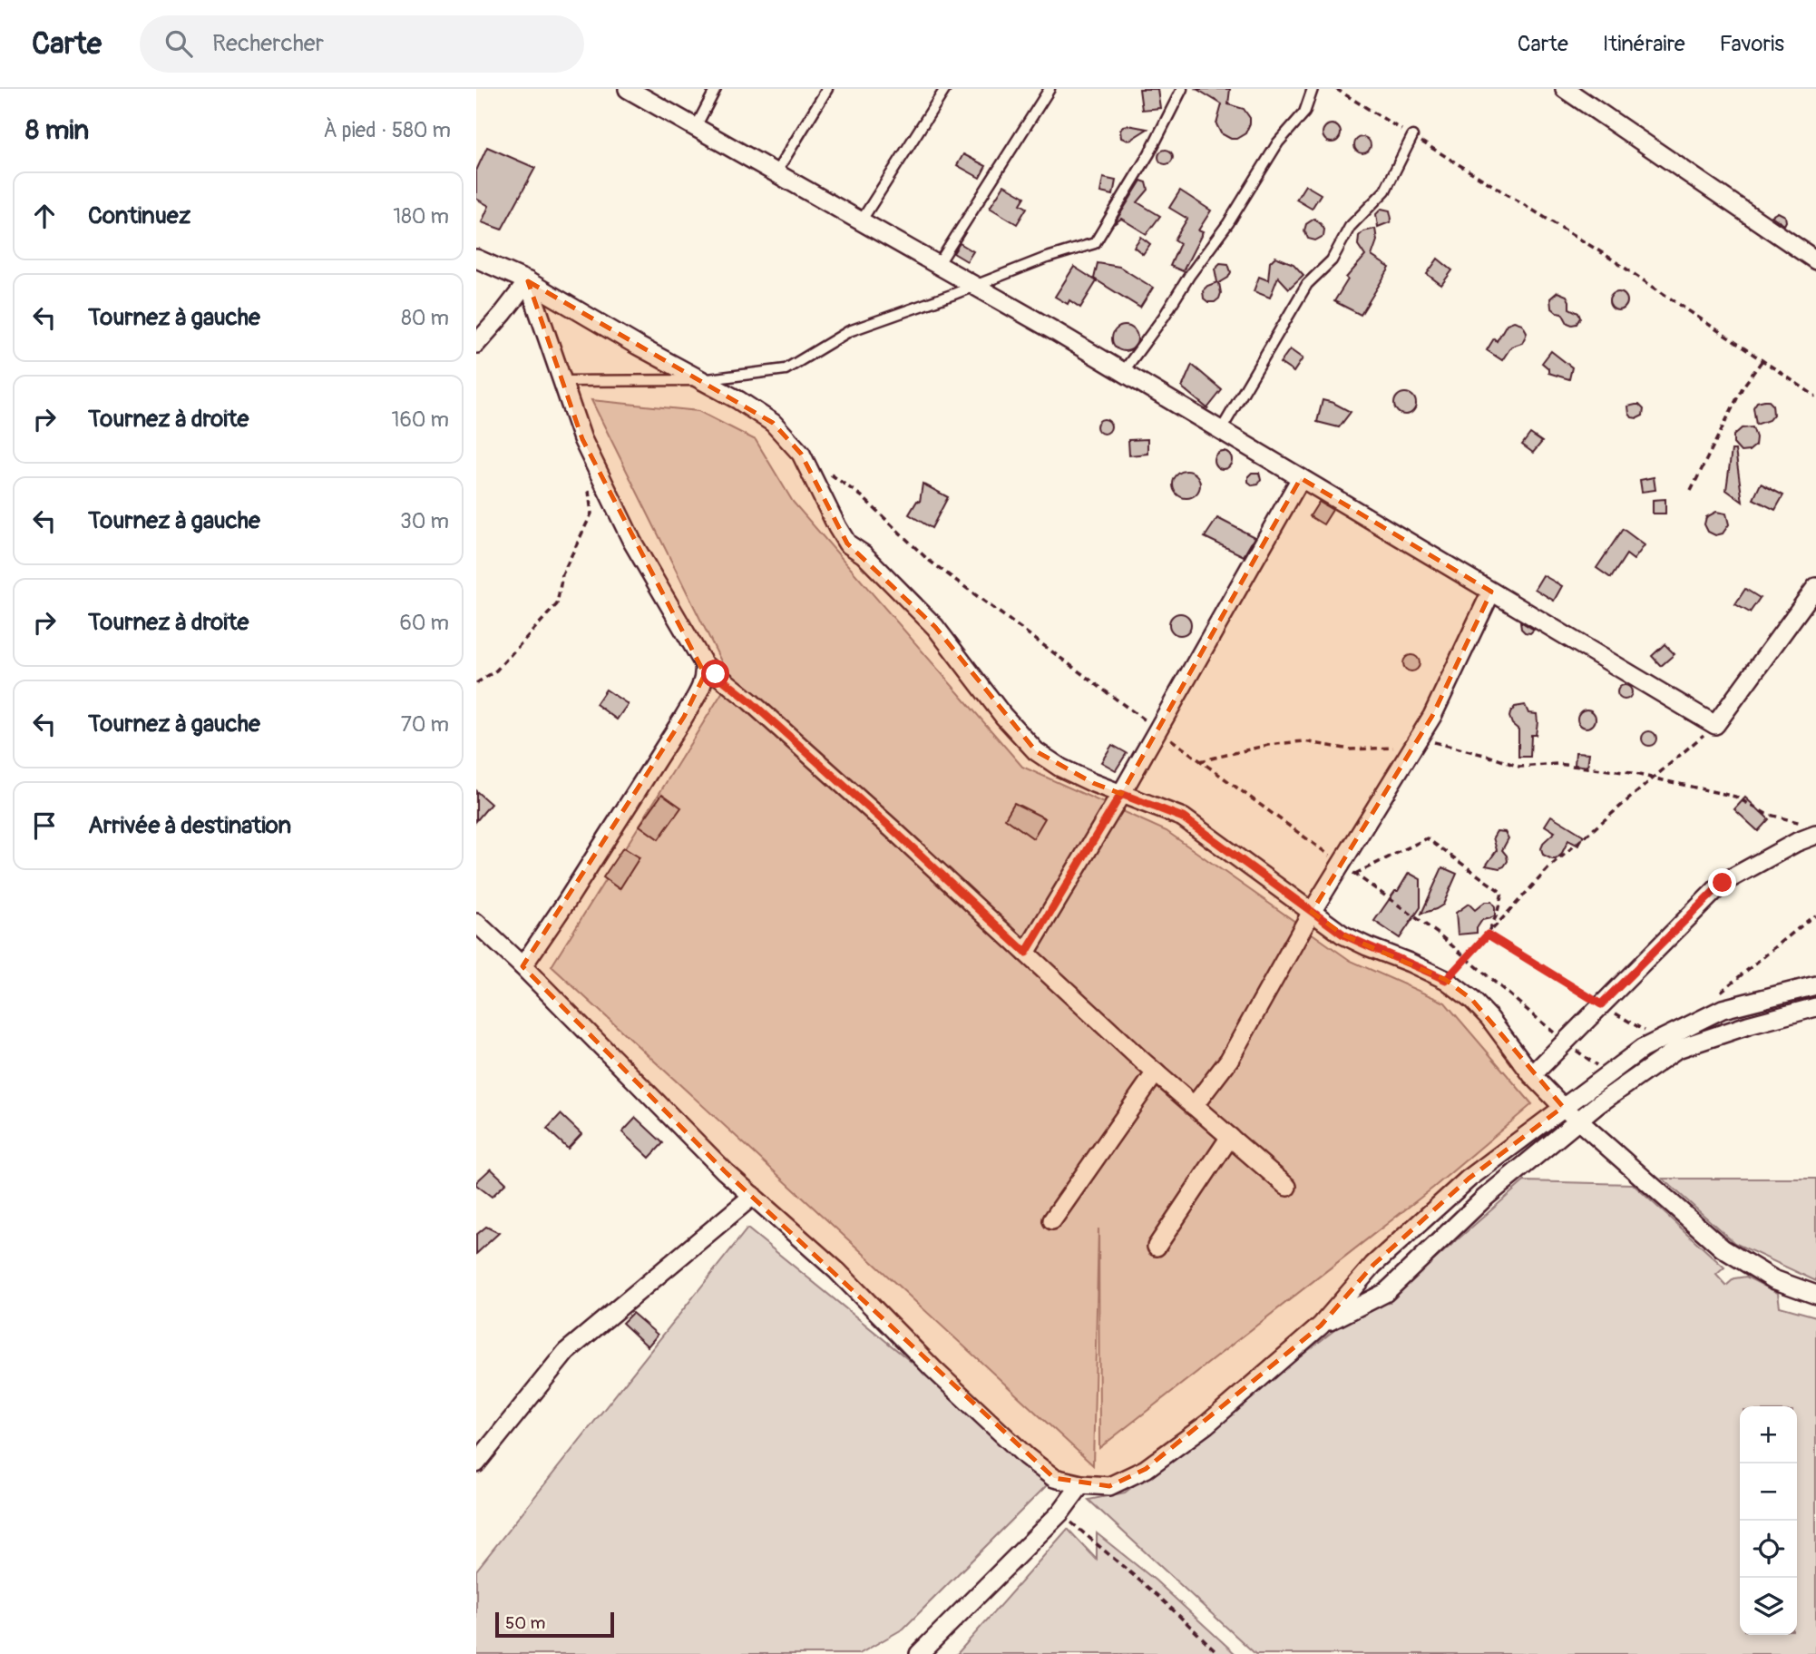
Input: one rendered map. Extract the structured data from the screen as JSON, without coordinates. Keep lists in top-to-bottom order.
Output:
{
  "scale_bar": "50 m",
  "page": {
    "header": "Carte",
    "search": "Rechercher",
    "nav": ["Carte", "Itinéraire", "Favoris"],
    "heading": ["8 min", "À pied · 580 m"],
    "list": [
      ["Continuez", "180 m"],
      ["Tournez à gauche", "80 m"],
      ["Tournez à droite", "160 m"],
      ["Tournez à gauche", "30 m"],
      ["Tournez à droite", "60 m"],
      ["Tournez à gauche", "70 m"],
      "Arrivée à destination"
    ],
    "map_buttons": ["+", "−"],
    "scale": "50 m"
  }
}
